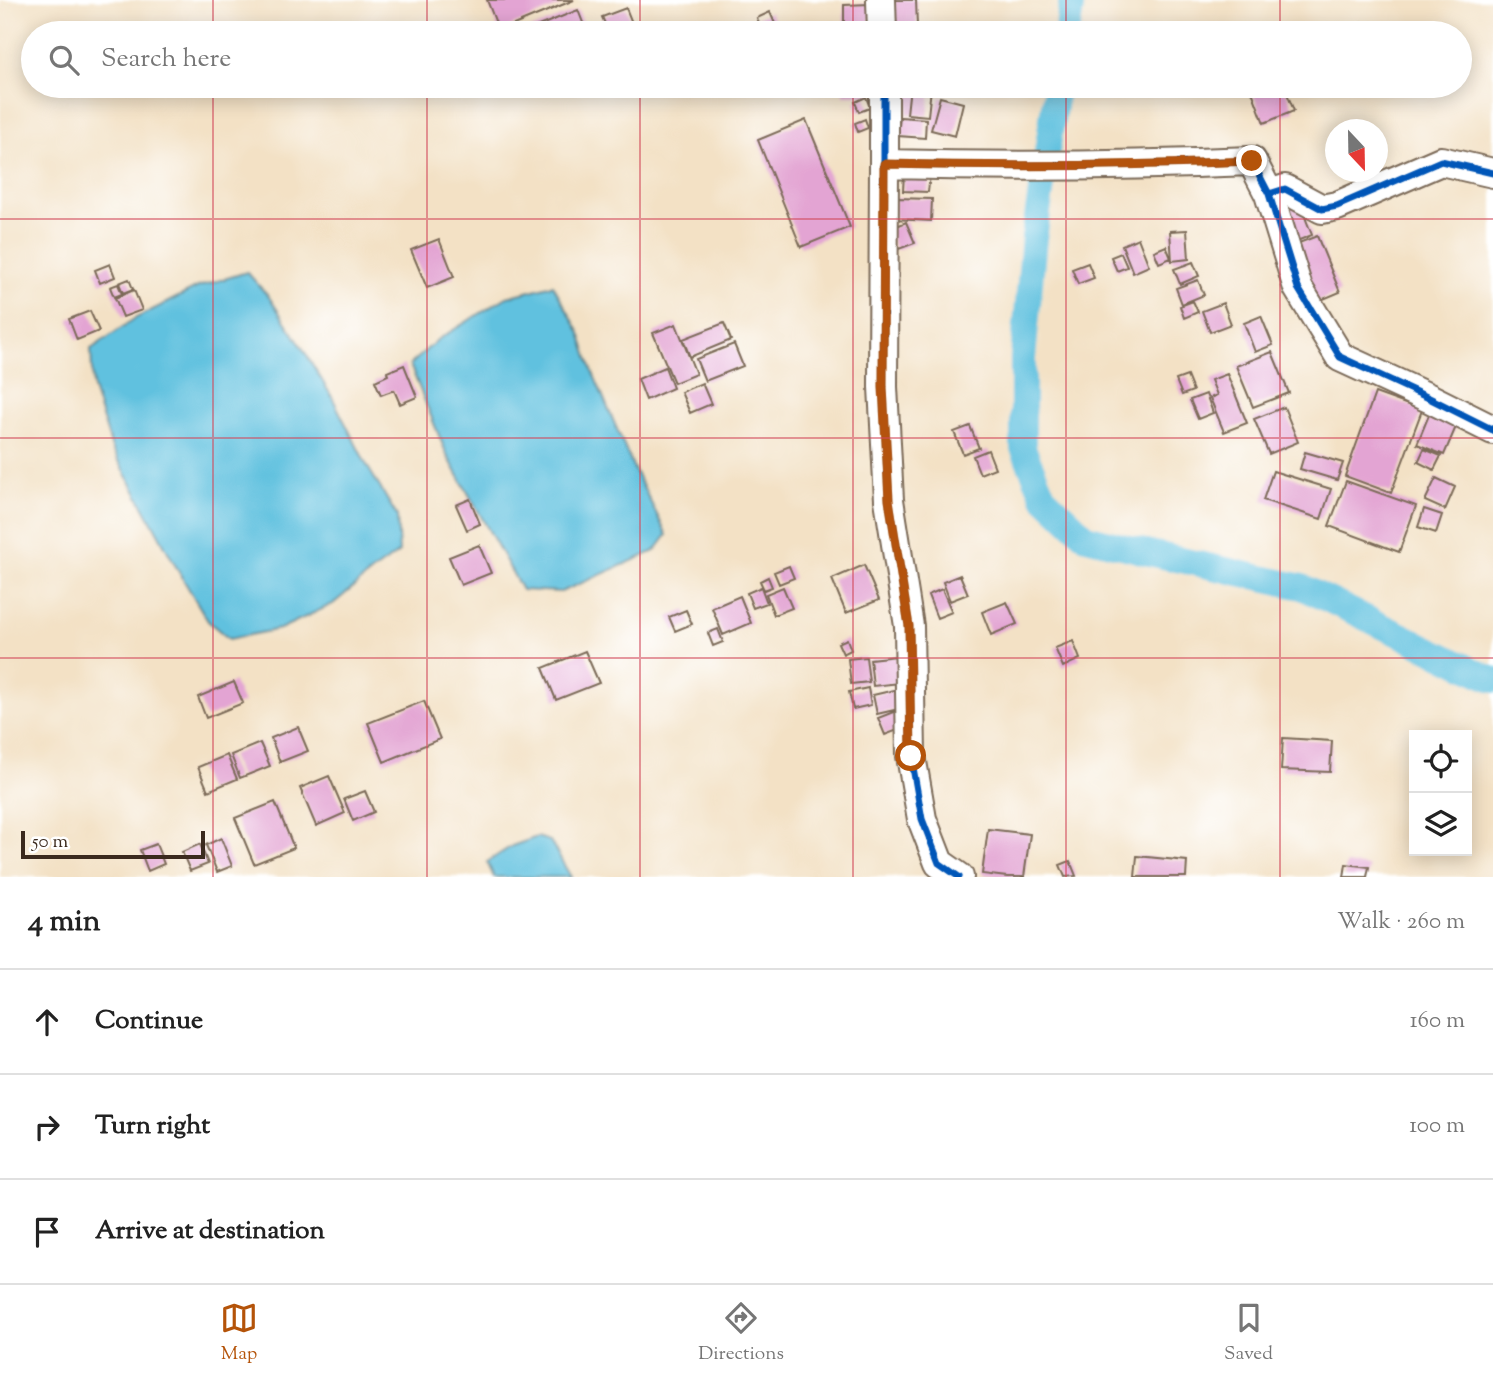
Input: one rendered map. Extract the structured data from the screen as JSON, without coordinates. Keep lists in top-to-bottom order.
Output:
{
  "scale_bar": "50 m",
  "north": "bottom",
  "page": {
    "search": "Search here",
    "scale": "50 m",
    "heading": ["4 min", "Walk · 260 m"],
    "list": [
      ["Continue", "160 m"],
      ["Turn right", "100 m"],
      "Arrive at destination"
    ],
    "nav": ["Map", "Directions", "Saved"]
  }
}
